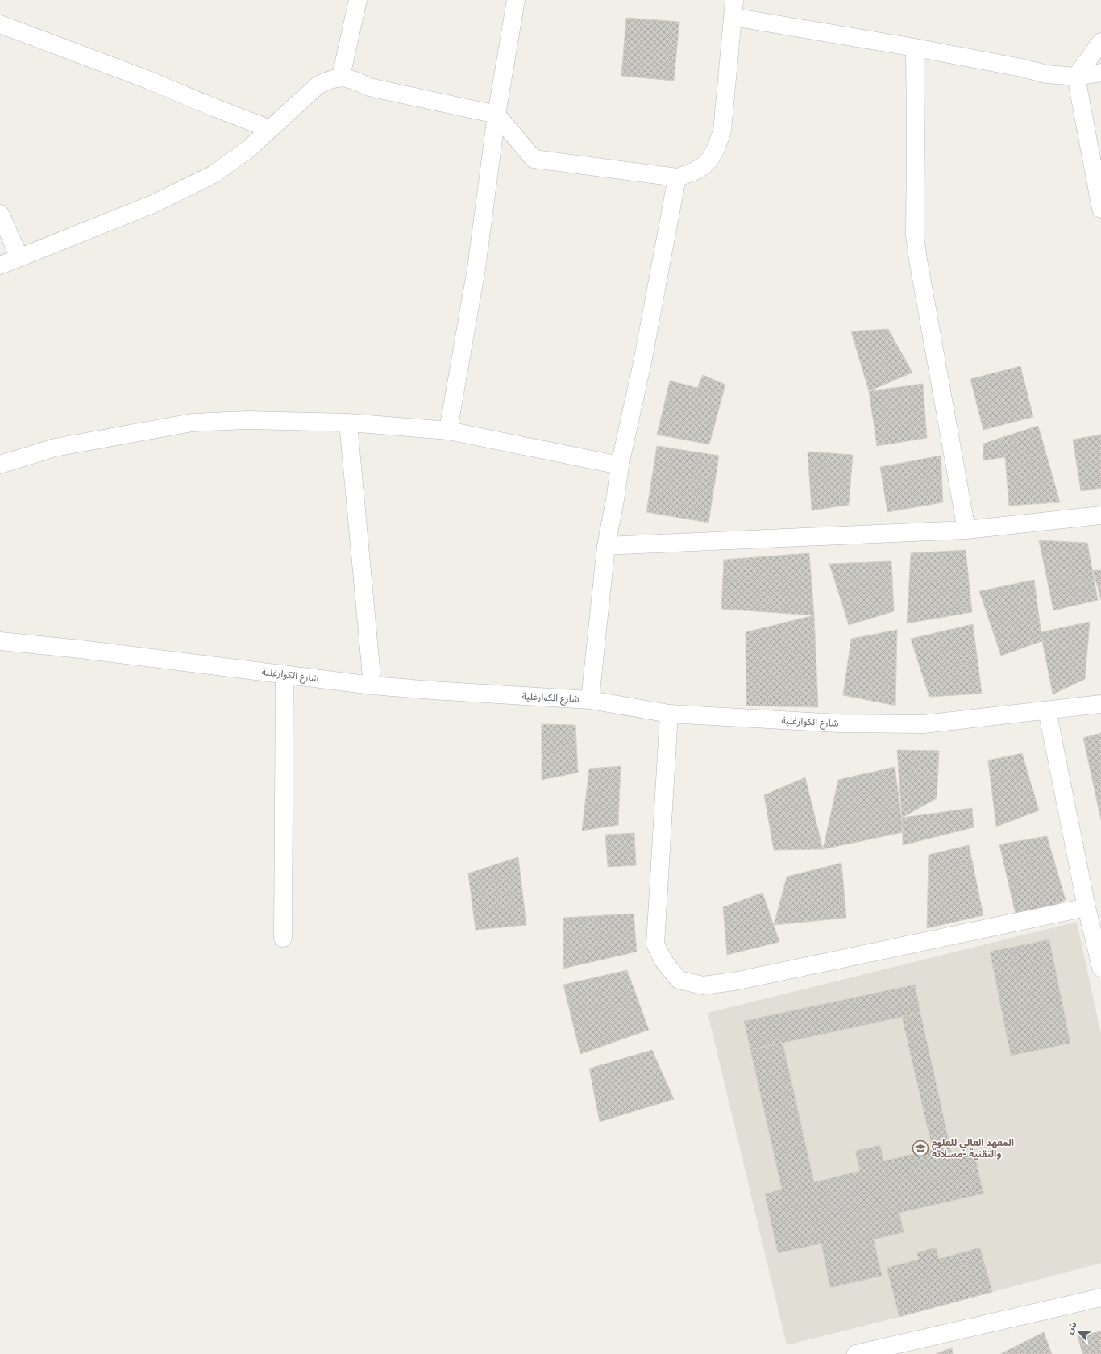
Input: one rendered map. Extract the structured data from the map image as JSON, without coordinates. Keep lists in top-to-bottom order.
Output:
{
  "streets": {
    "street": ["شارع الكوارغلية"]
  },
  "places": {
    "school or university": ["المعهد العالي للعلوم والتقنية -مسلاتة"]
  },
  "north": "top left"
}
